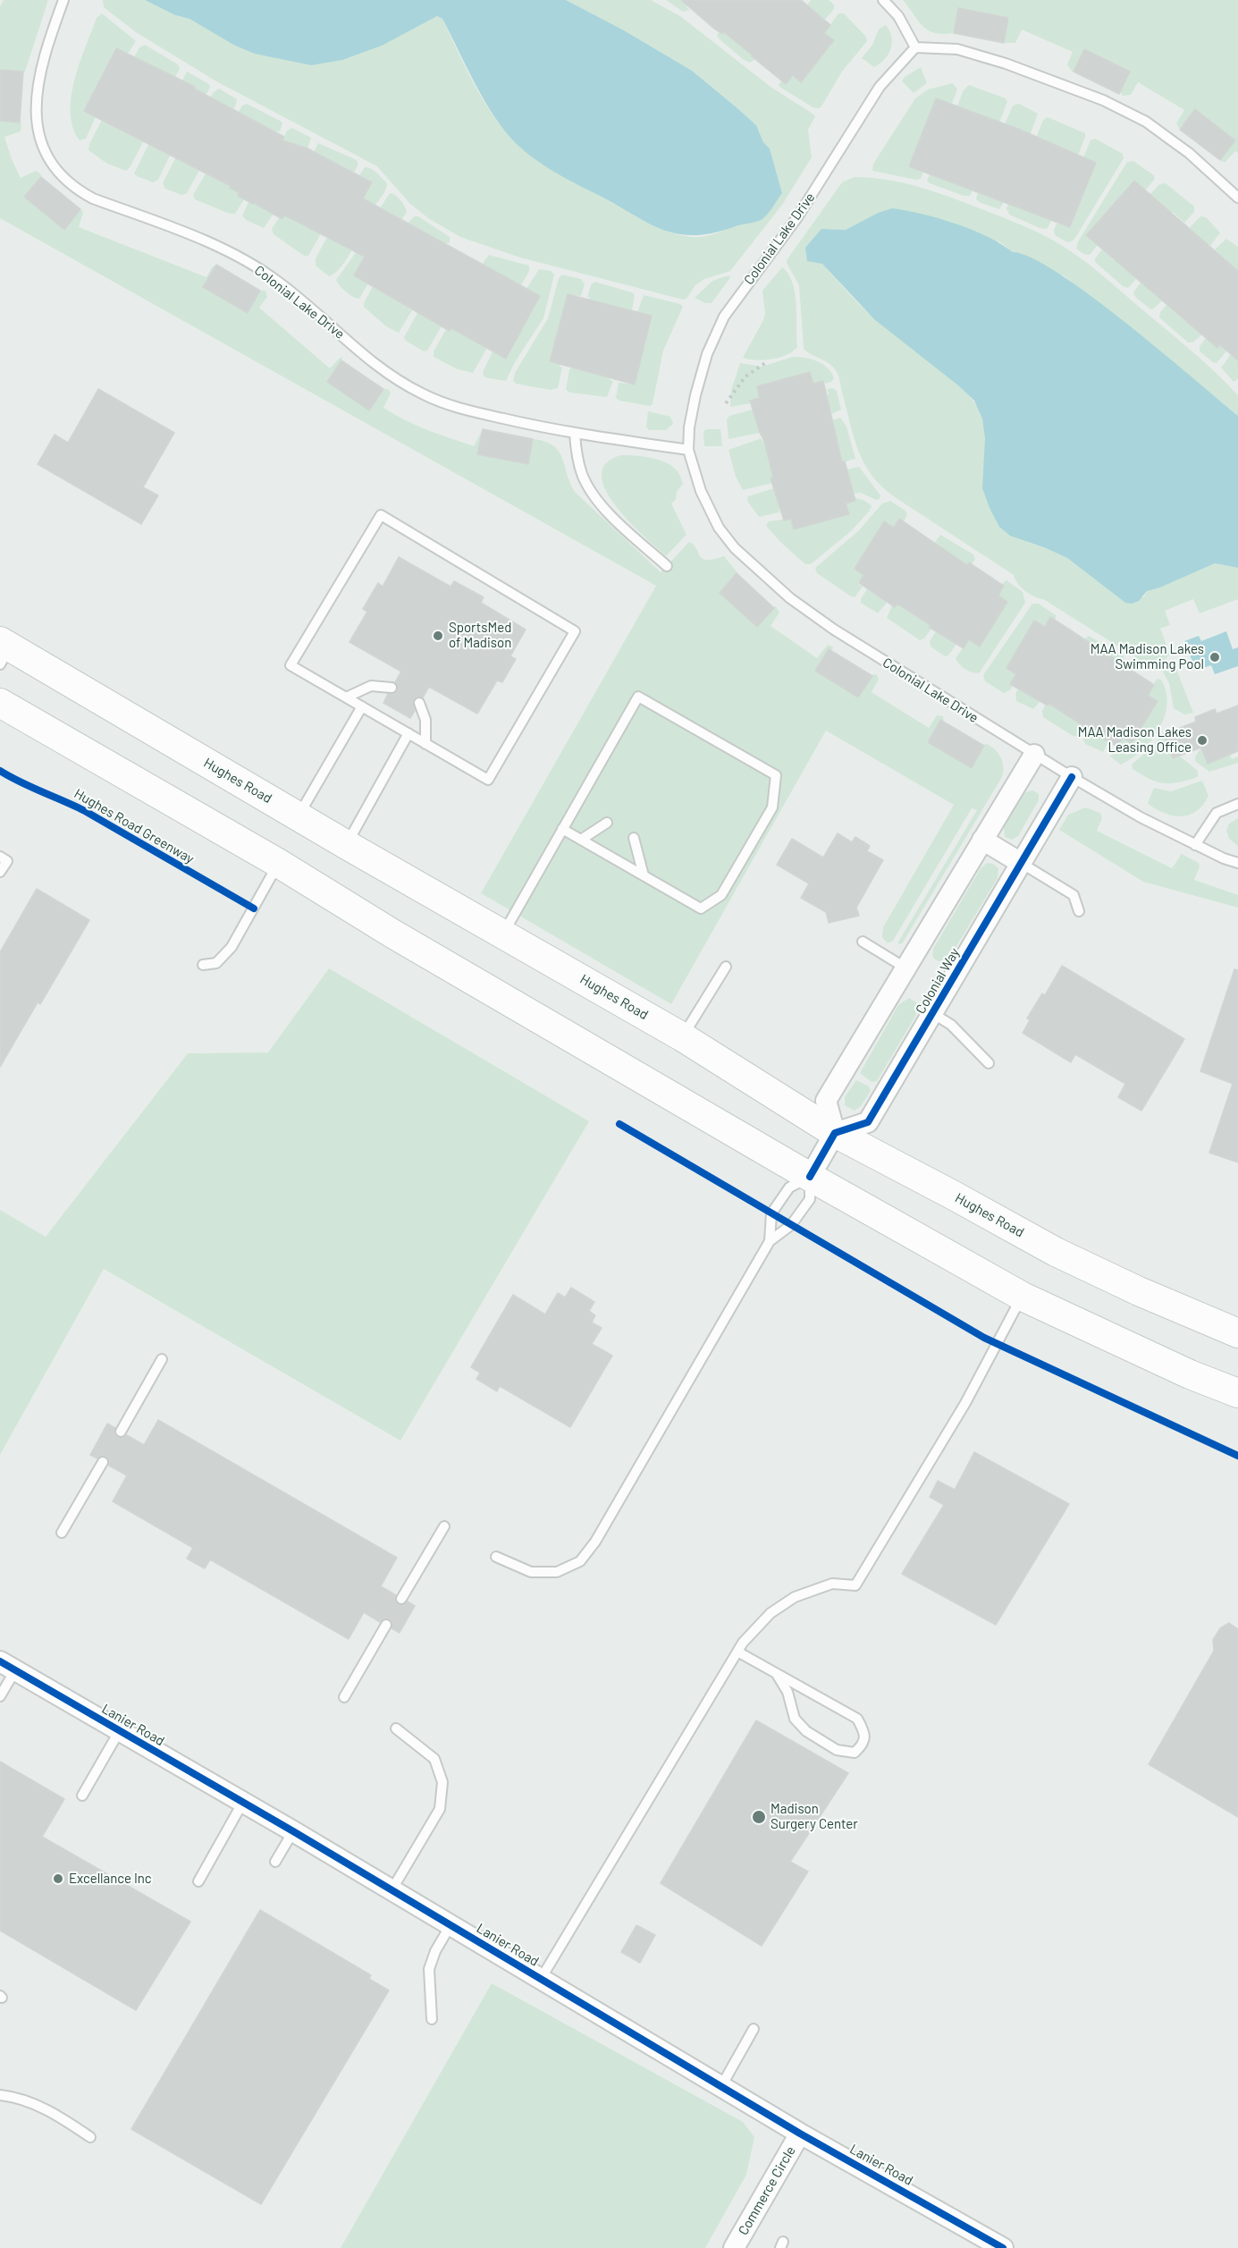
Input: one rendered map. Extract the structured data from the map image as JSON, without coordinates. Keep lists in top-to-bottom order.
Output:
{
  "streets": {
    "main road": ["Hughes Road"],
    "street": ["Colonial Way", "Lanier Road", "Commerce Circle"],
    "lane": ["Colonial Lake Drive"],
    "cycle path": ["Hughes Road Greenway"]
  },
  "crossings": [
    ["Colonial Lake Drive", "Colonial Way"],
    ["Hughes Road", "Colonial Way"],
    ["Lanier Road", "Commerce Circle"]
  ],
  "places": [
    "SportsMed of Madison",
    "MAA Madison Lakes Swimming Pool",
    "MAA Madison Lakes Leasing Office",
    "Madison Surgery Center",
    "Excellance Inc"
  ]
}
